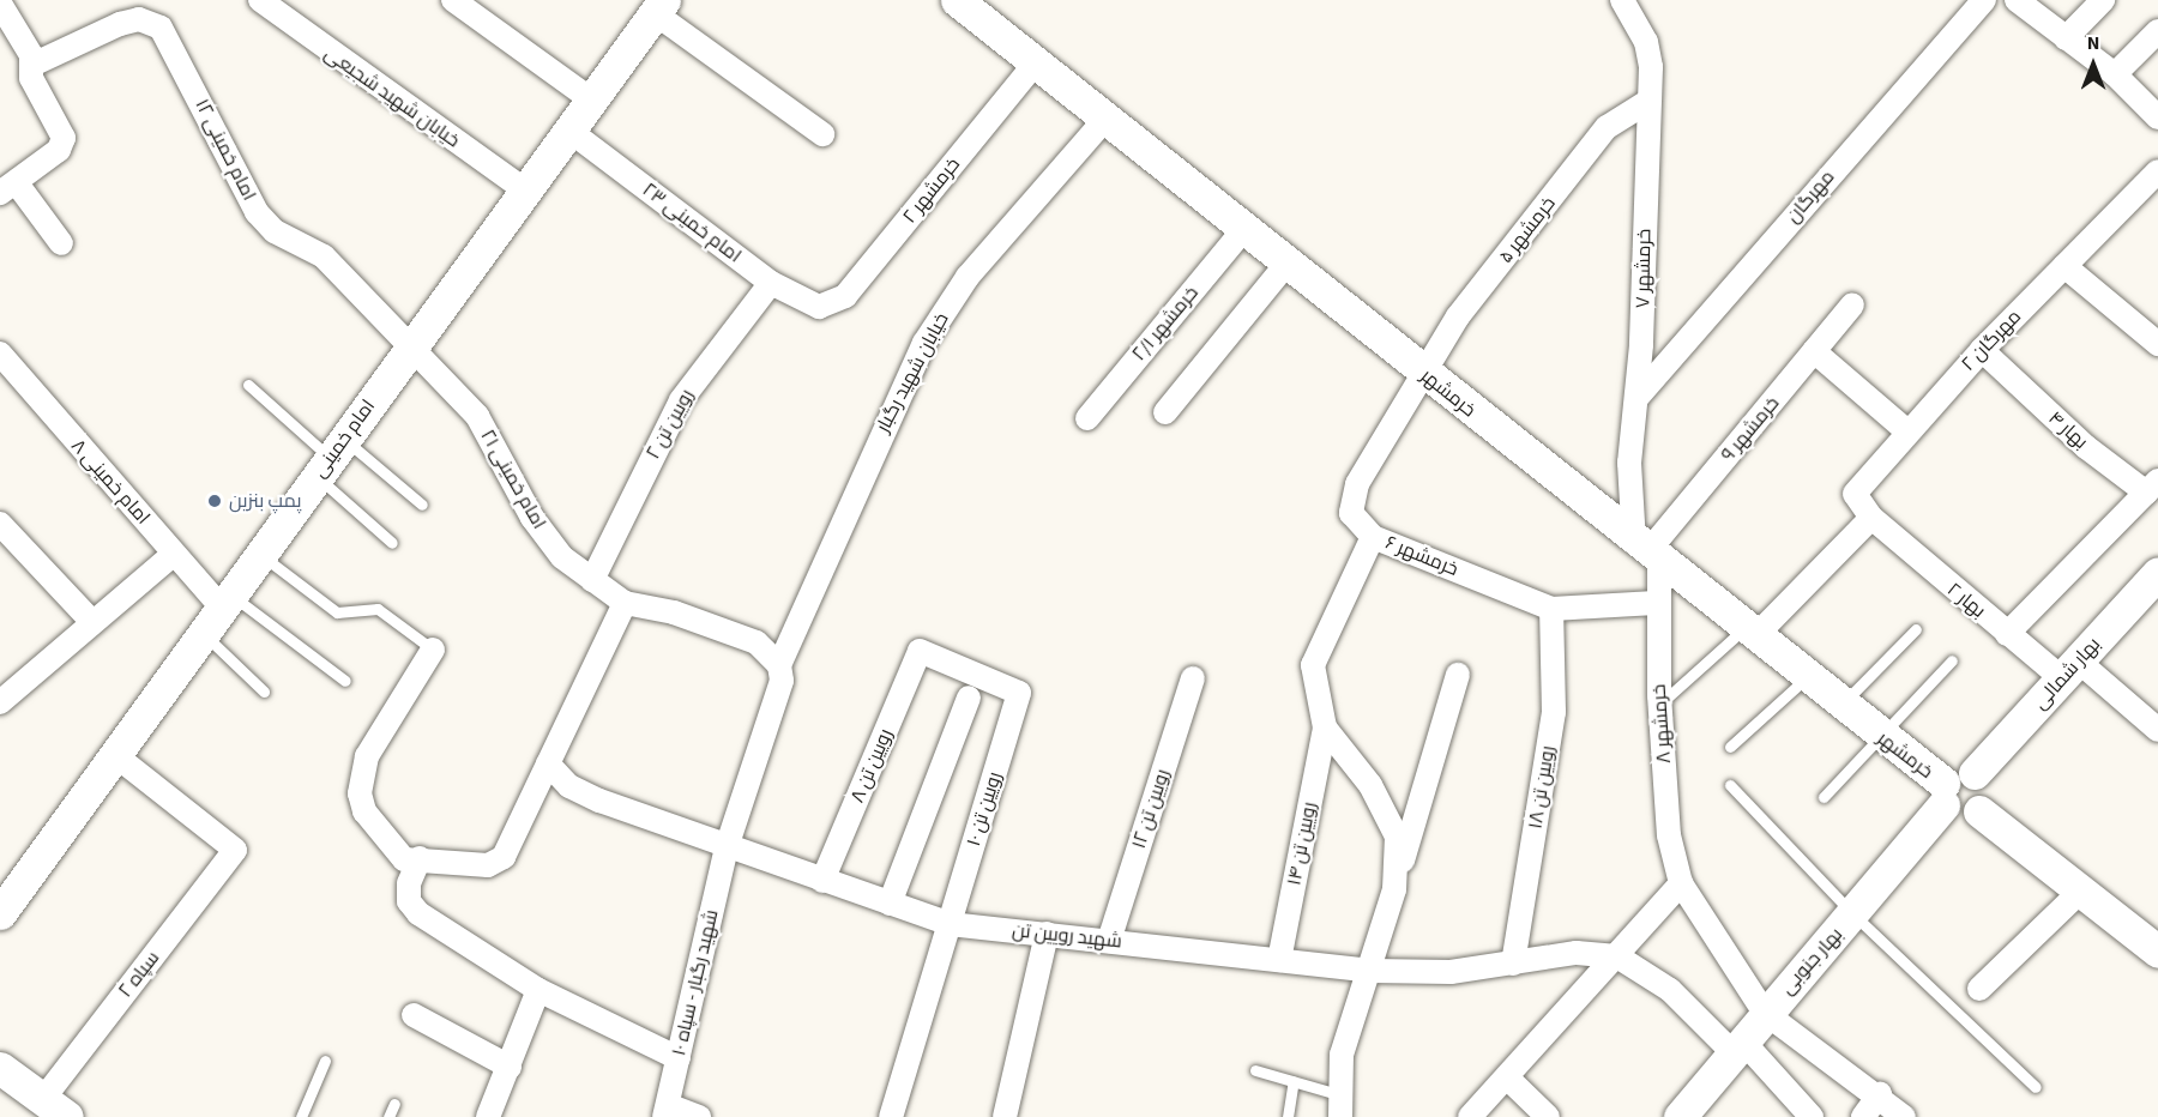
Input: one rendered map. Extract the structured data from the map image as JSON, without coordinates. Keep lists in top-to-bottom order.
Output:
{
  "streets": {
    "street": [
      "خیابان شهید شجیعی",
      "امام خمینی ۱۲",
      "خرمشهر ۲",
      "مهرگان",
      "امام خمینی ۲۳",
      "خرمشهر ۵",
      "خرمشهر ۷",
      "خرمشهر ۲/۱",
      "مهرگان ۲",
      "خیابان شهید رگبار",
      "خرمشهر",
      "رویین تن ۲",
      "خرمشهر ۹",
      "بهار ۴",
      "امام خمینی",
      "امام خمینی ۲۱",
      "امام خمینی ۸",
      "خرمشهر ۶",
      "بهار ۲",
      "بهار شمالی",
      "خرمشهر ۸",
      "رویین تن ۸",
      "رویین تن ۱۸",
      "رویین تن ۱۰",
      "رویین تن ۱۲",
      "رویین تن ۱۴",
      "شهید رویین تن",
      "بهار جنوبی",
      "سپاه ۲",
      "شهید رگبار - سپاه ۱۰"
    ]
  },
  "crossings": [
    ["خیابان شهید شجیعی", "امام خمینی"],
    ["امام خمینی ۱۲", "امام خمینی"],
    ["امام خمینی ۱۲", "امام خمینی ۲۱"],
    ["خرمشهر ۲", "امام خمینی ۲۳"],
    ["خرمشهر ۲", "خرمشهر"],
    ["مهرگان", "خرمشهر ۷"],
    ["امام خمینی ۲۳", "رویین تن ۲"],
    ["امام خمینی ۲۳", "امام خمینی"],
    ["خرمشهر ۵", "خرمشهر ۷"],
    ["خرمشهر ۵", "خرمشهر"],
    ["خرمشهر ۵", "خرمشهر ۶"],
    ["خرمشهر ۷", "خرمشهر"],
    ["خرمشهر ۷", "خرمشهر ۹"],
    ["خرمشهر ۷", "خرمشهر ۸"],
    ["خرمشهر ۲/۱", "خرمشهر"],
    ["مهرگان ۲", "بهار ۴"],
    ["مهرگان ۲", "بهار ۲"],
    ["خیابان شهید رگبار", "خرمشهر"],
    ["خیابان شهید رگبار", "امام خمینی ۲۱"],
    ["خیابان شهید رگبار", "شهید رویین تن"],
    ["خیابان شهید رگبار", "شهید رگبار - سپاه ۱۰"],
    ["خرمشهر", "خرمشهر ۹"],
    ["خرمشهر", "خرمشهر ۶"],
    ["خرمشهر", "بهار شمالی"],
    ["خرمشهر", "خرمشهر ۸"],
    ["خرمشهر", "بهار جنوبی"],
    ["رویین تن ۲", "امام خمینی ۲۱"],
    ["خرمشهر ۹", "خرمشهر ۸"],
    ["امام خمینی", "امام خمینی ۲۱"],
    ["امام خمینی", "امام خمینی ۸"],
    ["امام خمینی", "سپاه ۲"],
    ["خرمشهر ۶", "خرمشهر ۸"],
    ["خرمشهر ۶", "رویین تن ۱۸"],
    ["بهار ۲", "بهار شمالی"],
    ["بهار شمالی", "بهار جنوبی"],
    ["خرمشهر ۸", "بهار جنوبی"],
    ["رویین تن ۸", "رویین تن ۱۰"],
    ["رویین تن ۸", "شهید رویین تن"],
    ["رویین تن ۱۸", "شهید رویین تن"],
    ["رویین تن ۱۰", "شهید رویین تن"],
    ["رویین تن ۱۲", "شهید رویین تن"],
    ["رویین تن ۱۴", "شهید رویین تن"],
    ["شهید رویین تن", "شهید رگبار - سپاه ۱۰"]
  ],
  "places": ["پمپ بنزین"],
  "north": "top"
}
